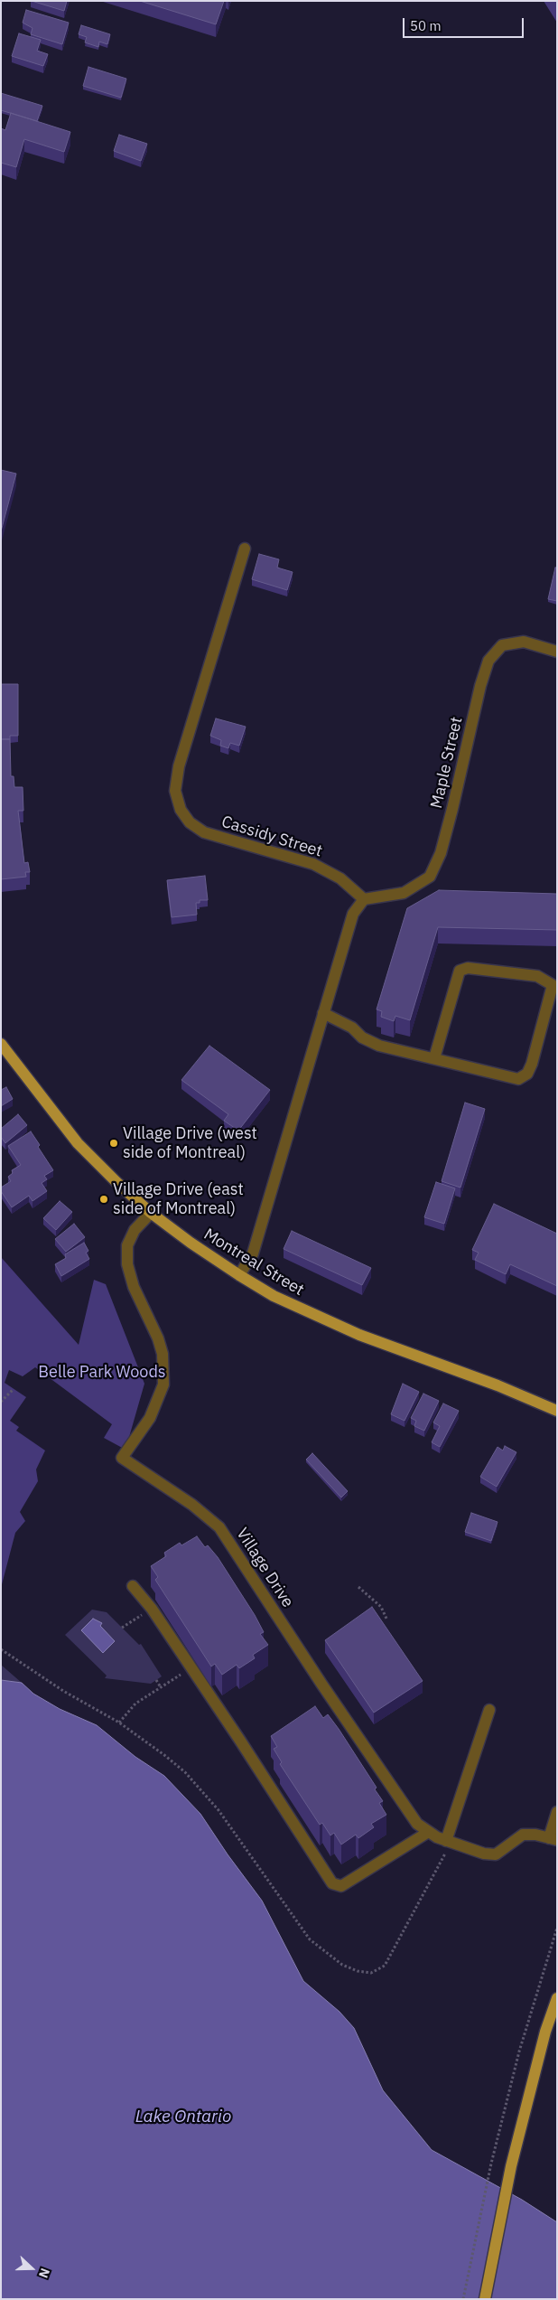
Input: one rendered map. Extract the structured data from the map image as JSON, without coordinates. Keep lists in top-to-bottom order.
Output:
{
  "streets": {
    "main road": ["Montreal Street"],
    "street": ["Maple Street", "Cassidy Street", "Village Drive"]
  },
  "crossings": [
    ["Maple Street", "Cassidy Street"],
    ["Montreal Street", "Village Drive"]
  ],
  "water": ["Lake Ontario"],
  "parks": ["Belle Park Woods"],
  "places": ["Village Drive (west side of Montreal)", "Village Drive (east side of Montreal)"],
  "scale_bar": "50 m",
  "north": "right"
}
